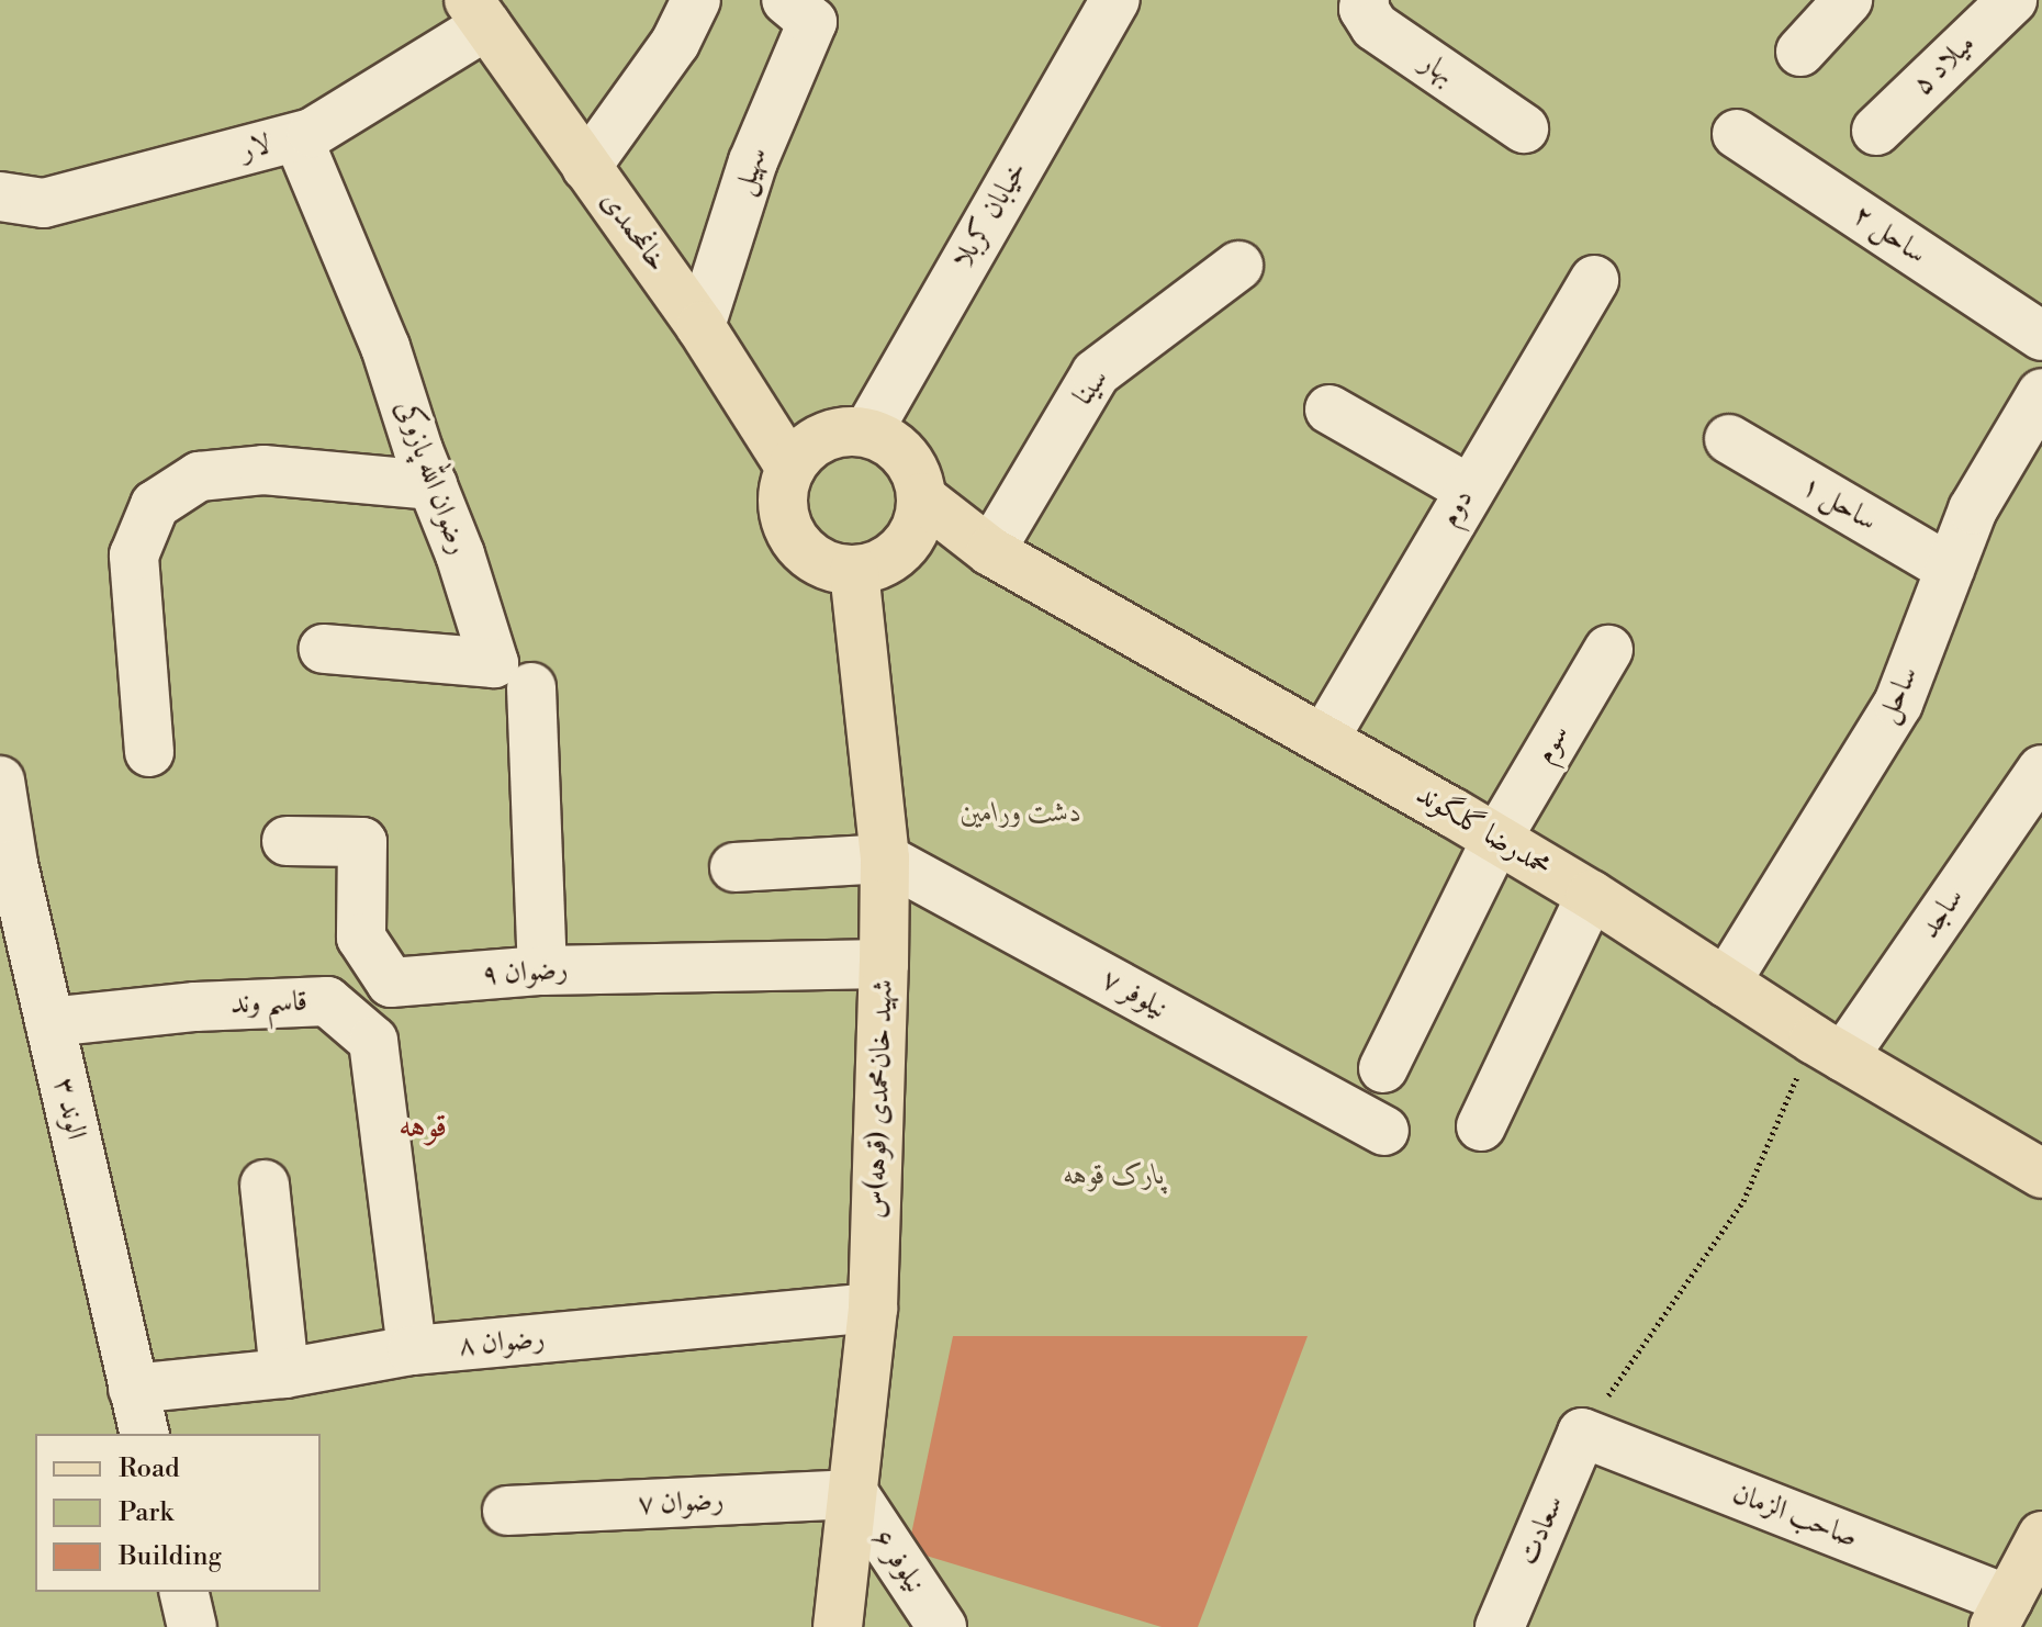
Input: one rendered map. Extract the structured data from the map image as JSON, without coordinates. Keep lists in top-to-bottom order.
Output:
{
  "streets": {
    "main road": ["خانمحمدی", "محمدرضا گلگوند", "شهید خان‌محمدی (قوهه)س"],
    "street": [
      "میلاد ۵",
      "بهار",
      "لار",
      "سهیل",
      "خیابان کربلا",
      "ساحل ۲",
      "سینا",
      "رضوان الله پازوکی",
      "ساحل ۱",
      "دوم",
      "ساحل",
      "سوم",
      "ساجد",
      "رضوان ۹",
      "نیلوفر ۷",
      "قاسم وند",
      "الوند ۳",
      "رضوان ۸",
      "رضوان ۷",
      "صاحب الزمان",
      "سعادت",
      "نیلوفر ۶"
    ]
  },
  "crossings": [
    ["لار", "خانمحمدی"],
    ["لار", "رضوان الله پازوکی"],
    ["سهیل", "خانمحمدی"],
    ["خیابان کربلا", "خانمحمدی"],
    ["خیابان کربلا", "محمدرضا گلگوند"],
    ["خیابان کربلا", "شهید خان‌محمدی (قوهه)س"],
    ["خانمحمدی", "محمدرضا گلگوند"],
    ["خانمحمدی", "شهید خان‌محمدی (قوهه)س"],
    ["سینا", "محمدرضا گلگوند"],
    ["ساحل ۱", "ساحل"],
    ["دوم", "محمدرضا گلگوند"],
    ["ساحل", "محمدرضا گلگوند"],
    ["سوم", "محمدرضا گلگوند"],
    ["محمدرضا گلگوند", "ساجد"],
    ["محمدرضا گلگوند", "شهید خان‌محمدی (قوهه)س"],
    ["رضوان ۹", "شهید خان‌محمدی (قوهه)س"],
    ["نیلوفر ۷", "شهید خان‌محمدی (قوهه)س"],
    ["قاسم وند", "الوند ۳"],
    ["قاسم وند", "رضوان ۸"],
    ["شهید خان‌محمدی (قوهه)س", "رضوان ۸"],
    ["شهید خان‌محمدی (قوهه)س", "رضوان ۷"],
    ["شهید خان‌محمدی (قوهه)س", "نیلوفر ۶"],
    ["الوند ۳", "رضوان ۸"],
    ["رضوان ۷", "نیلوفر ۶"],
    ["صاحب الزمان", "سعادت"]
  ],
  "districts": ["قوهه"],
  "parks": ["دشت ورامین", "پارک قوهه"],
  "legend": ["Road", "Park", "Building"]
}
